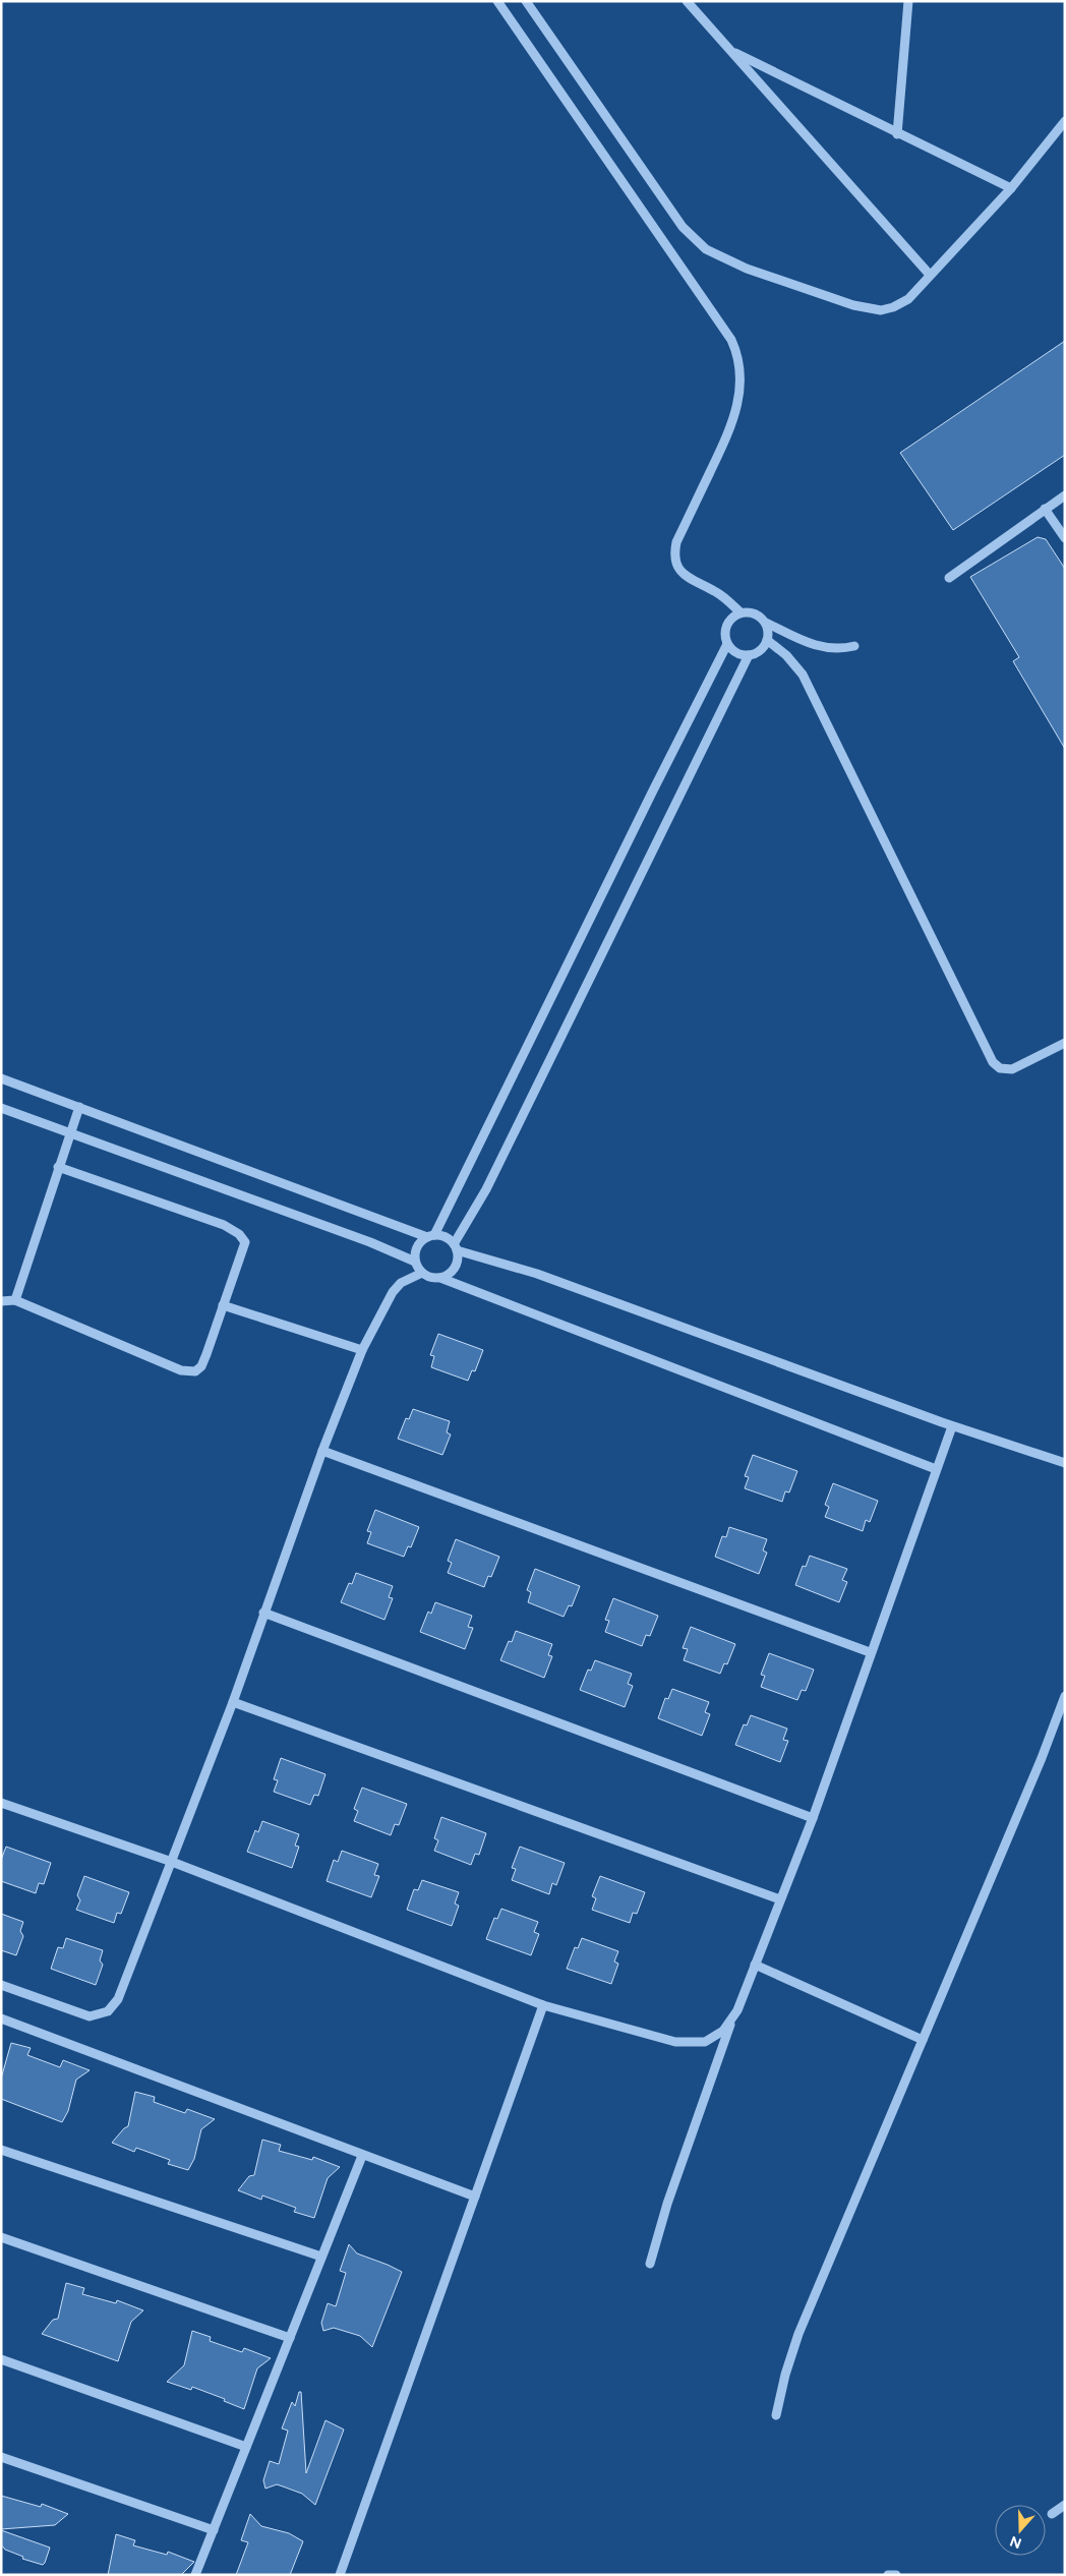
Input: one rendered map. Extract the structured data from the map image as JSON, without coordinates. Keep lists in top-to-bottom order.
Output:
{
  "north": "bottom"
}
